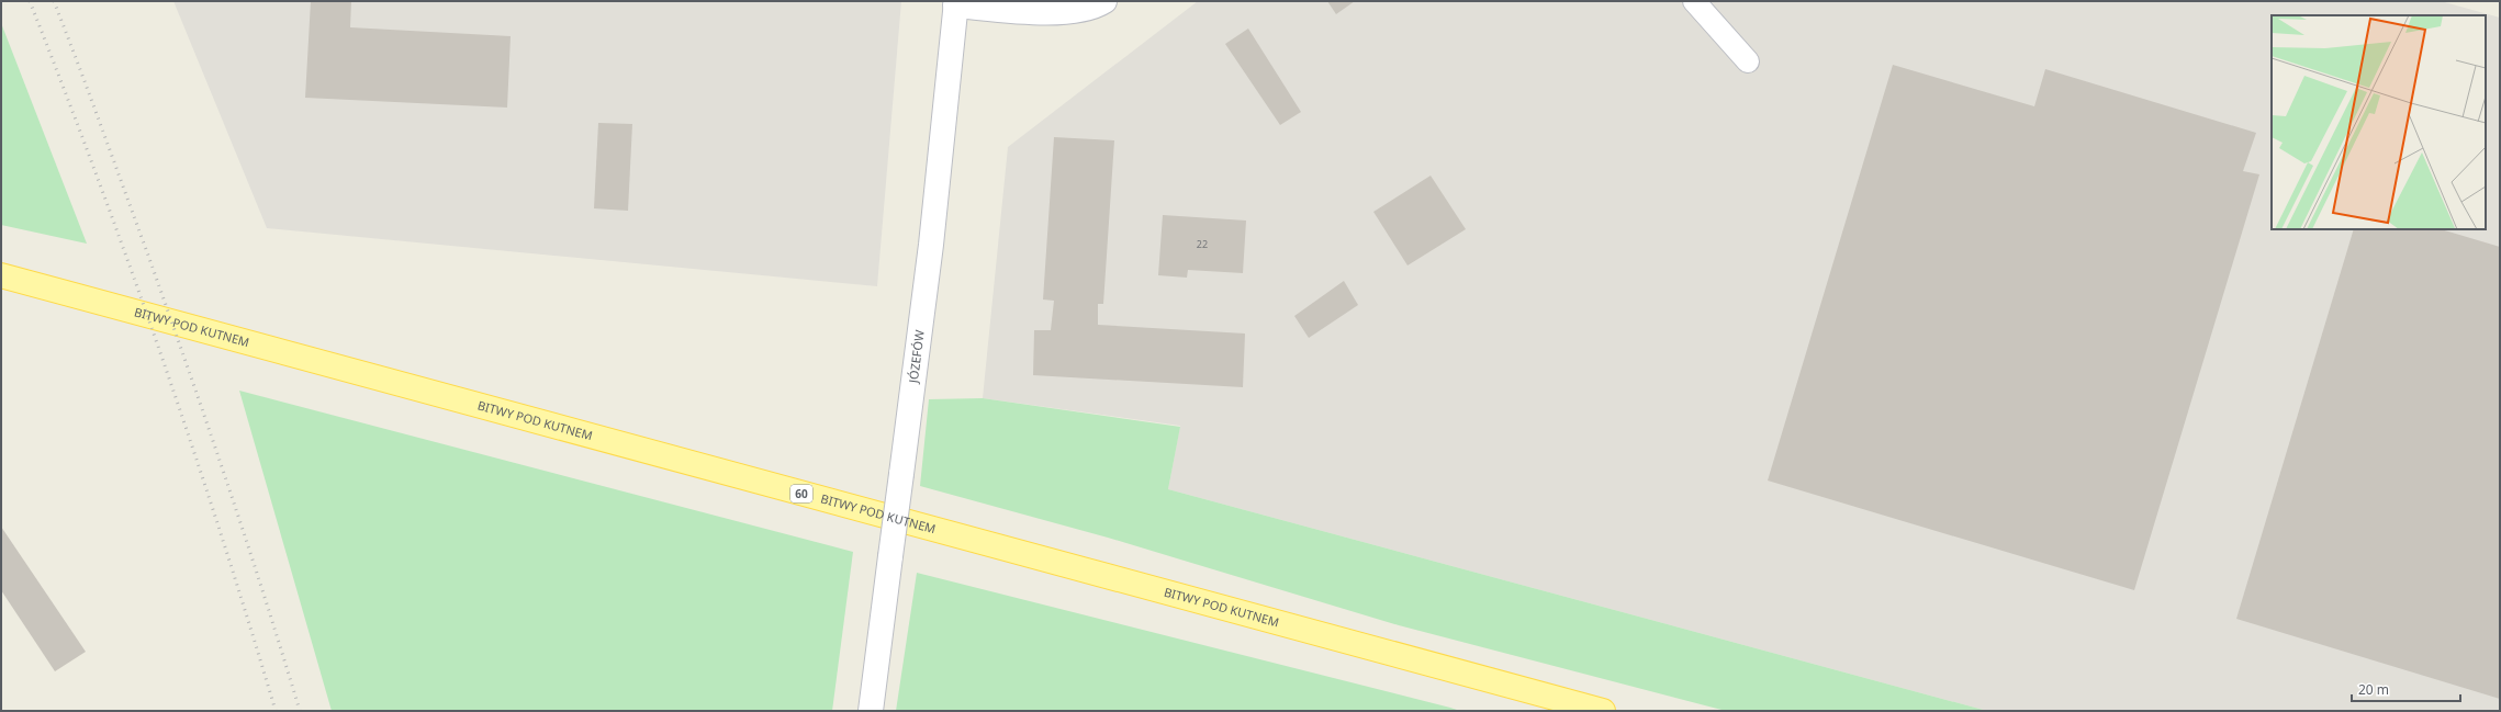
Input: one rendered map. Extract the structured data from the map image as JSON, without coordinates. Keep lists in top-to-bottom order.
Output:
{
  "streets": {
    "main road": ["BITWY POD KUTNEM", "60"],
    "street": ["JÓZEFÓW"]
  },
  "house_numbers": ["22"],
  "scale_bar": "20 m"
}
